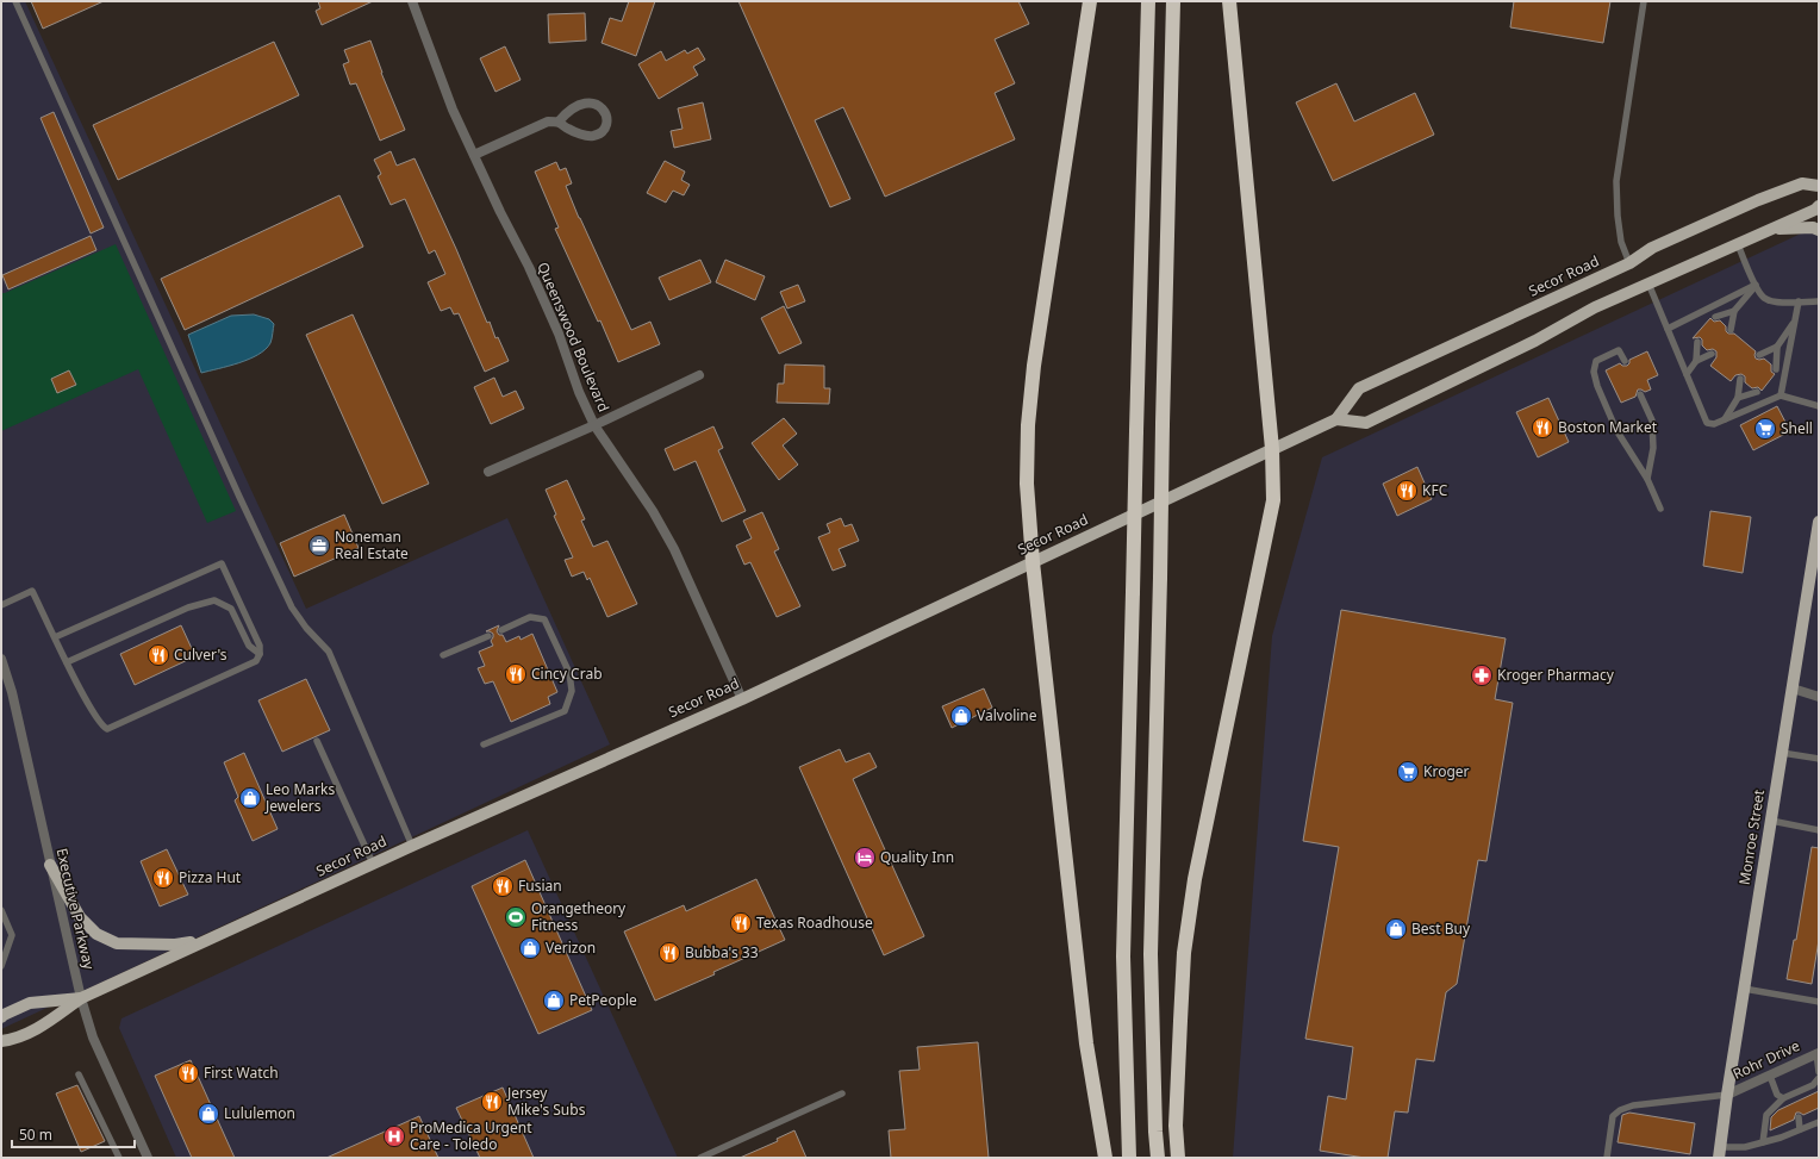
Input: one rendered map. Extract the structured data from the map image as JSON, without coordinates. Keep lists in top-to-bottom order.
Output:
{
  "streets": {
    "main road": ["Secor Road", "Monroe Street"],
    "street": ["Queenswood Boulevard", "Executive Parkway", "Rohr Drive"]
  },
  "crossings": [
    ["Secor Road", "Queenswood Boulevard"],
    ["Secor Road", "Executive Parkway"],
    ["Monroe Street", "Rohr Drive"]
  ],
  "places": {
    "restaurant": [
      "Boston Market",
      "KFC",
      "Culver's",
      "Cincy Crab",
      "Pizza Hut",
      "Fusian",
      "Texas Roadhouse",
      "Bubba's 33",
      "First Watch",
      "Jersey Mike's Subs"
    ],
    "supermarket": ["Shell", "Kroger"],
    "office": ["Noneman Real Estate"],
    "pharmacy": ["Kroger Pharmacy"],
    "shop": [
      "Valvoline",
      "Leo Marks Jewelers",
      "Best Buy",
      "Verizon",
      "PetPeople",
      "Lululemon"
    ],
    "hotel": ["Quality Inn"],
    "sports": ["Orangetheory Fitness"],
    "hospital": ["ProMedica Urgent Care - Toledo"]
  },
  "scale_bar": "50 m"
}
